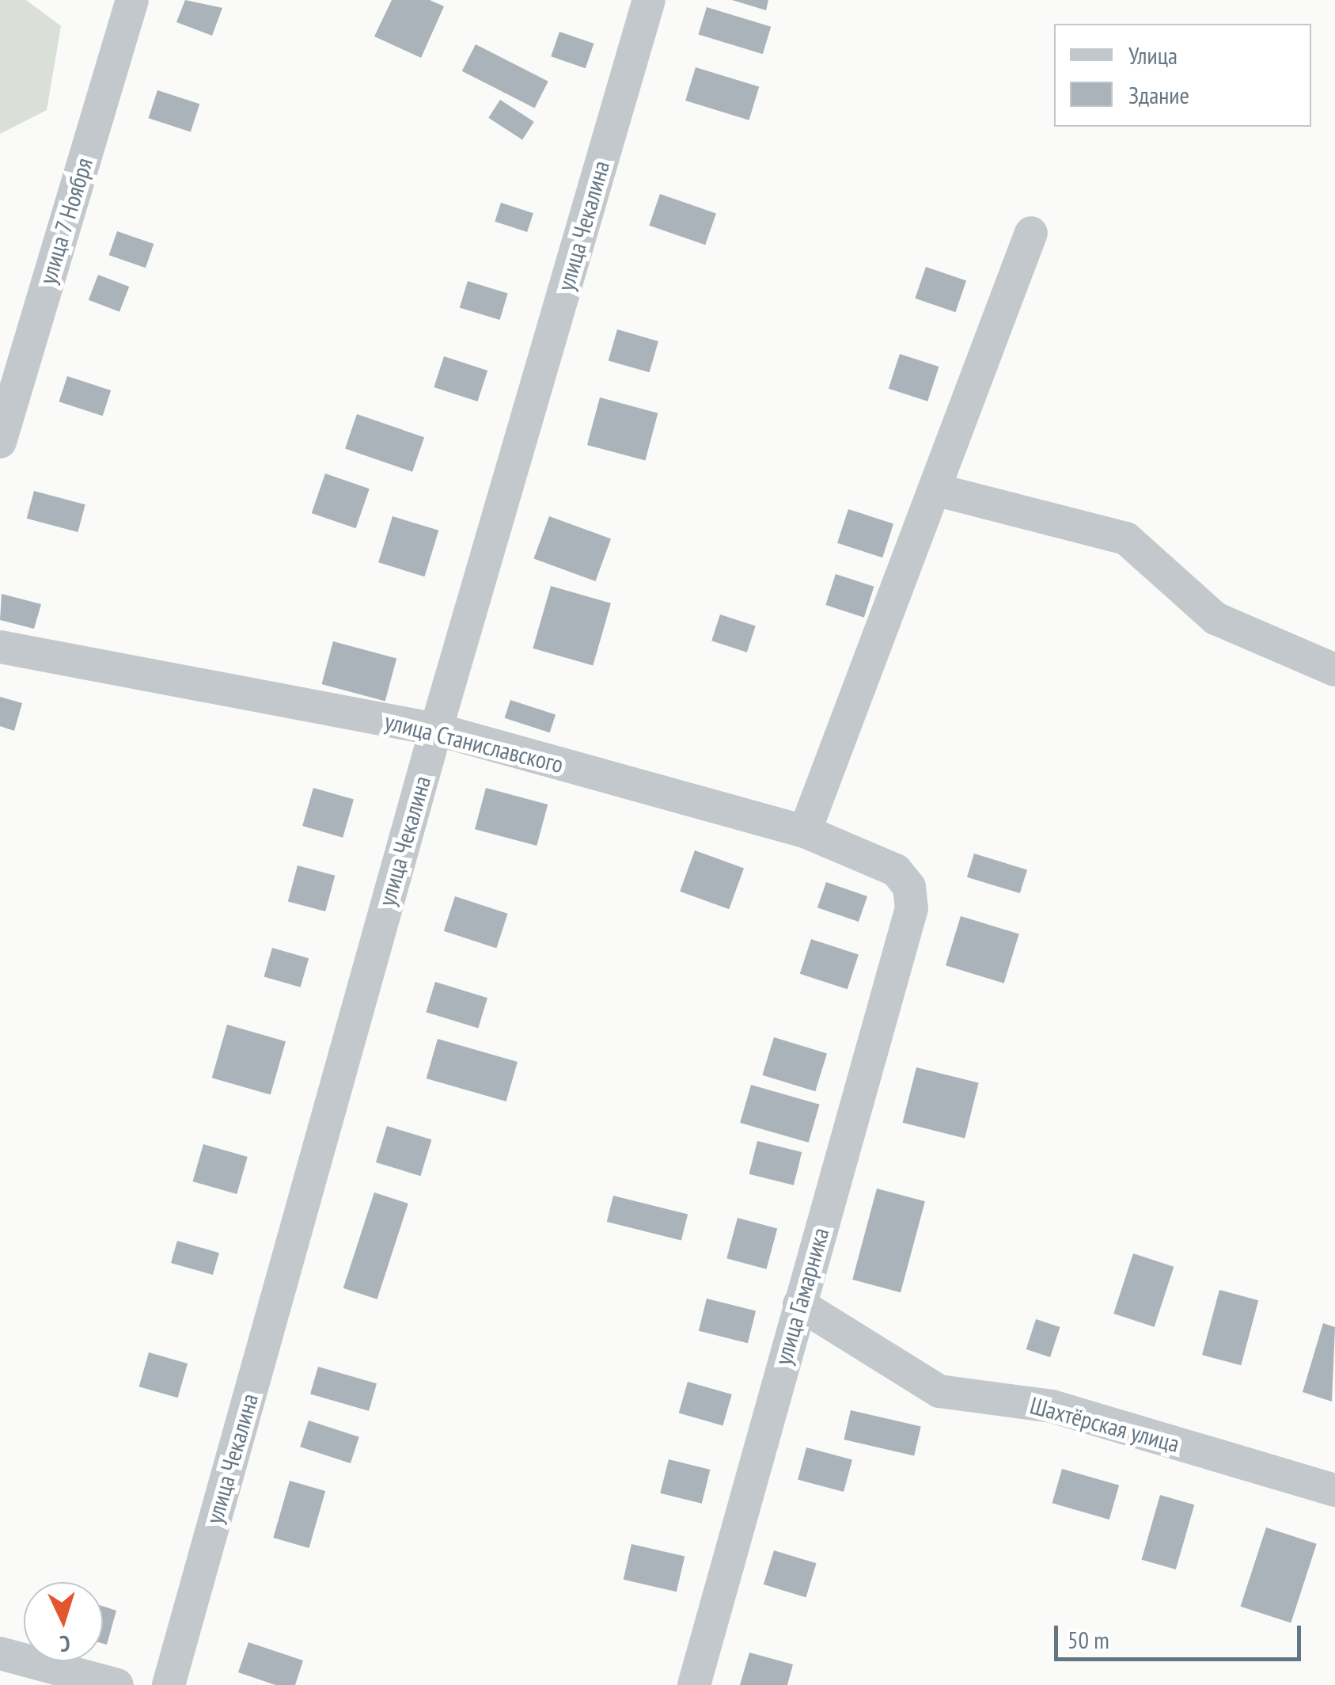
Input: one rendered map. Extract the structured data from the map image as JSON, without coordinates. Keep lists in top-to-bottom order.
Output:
{
  "streets": {
    "street": [
      "улица 7 Ноября",
      "улица Чекалина",
      "улица Станиславского",
      "улица Гамарника",
      "Шахтёрская улица"
    ]
  },
  "crossings": [
    ["улица Чекалина", "улица Станиславского"],
    ["улица Станиславского", "улица Гамарника"],
    ["улица Гамарника", "Шахтёрская улица"]
  ],
  "legend": ["Улица", "Здание"],
  "scale_bar": "50 m",
  "north": "bottom"
}
